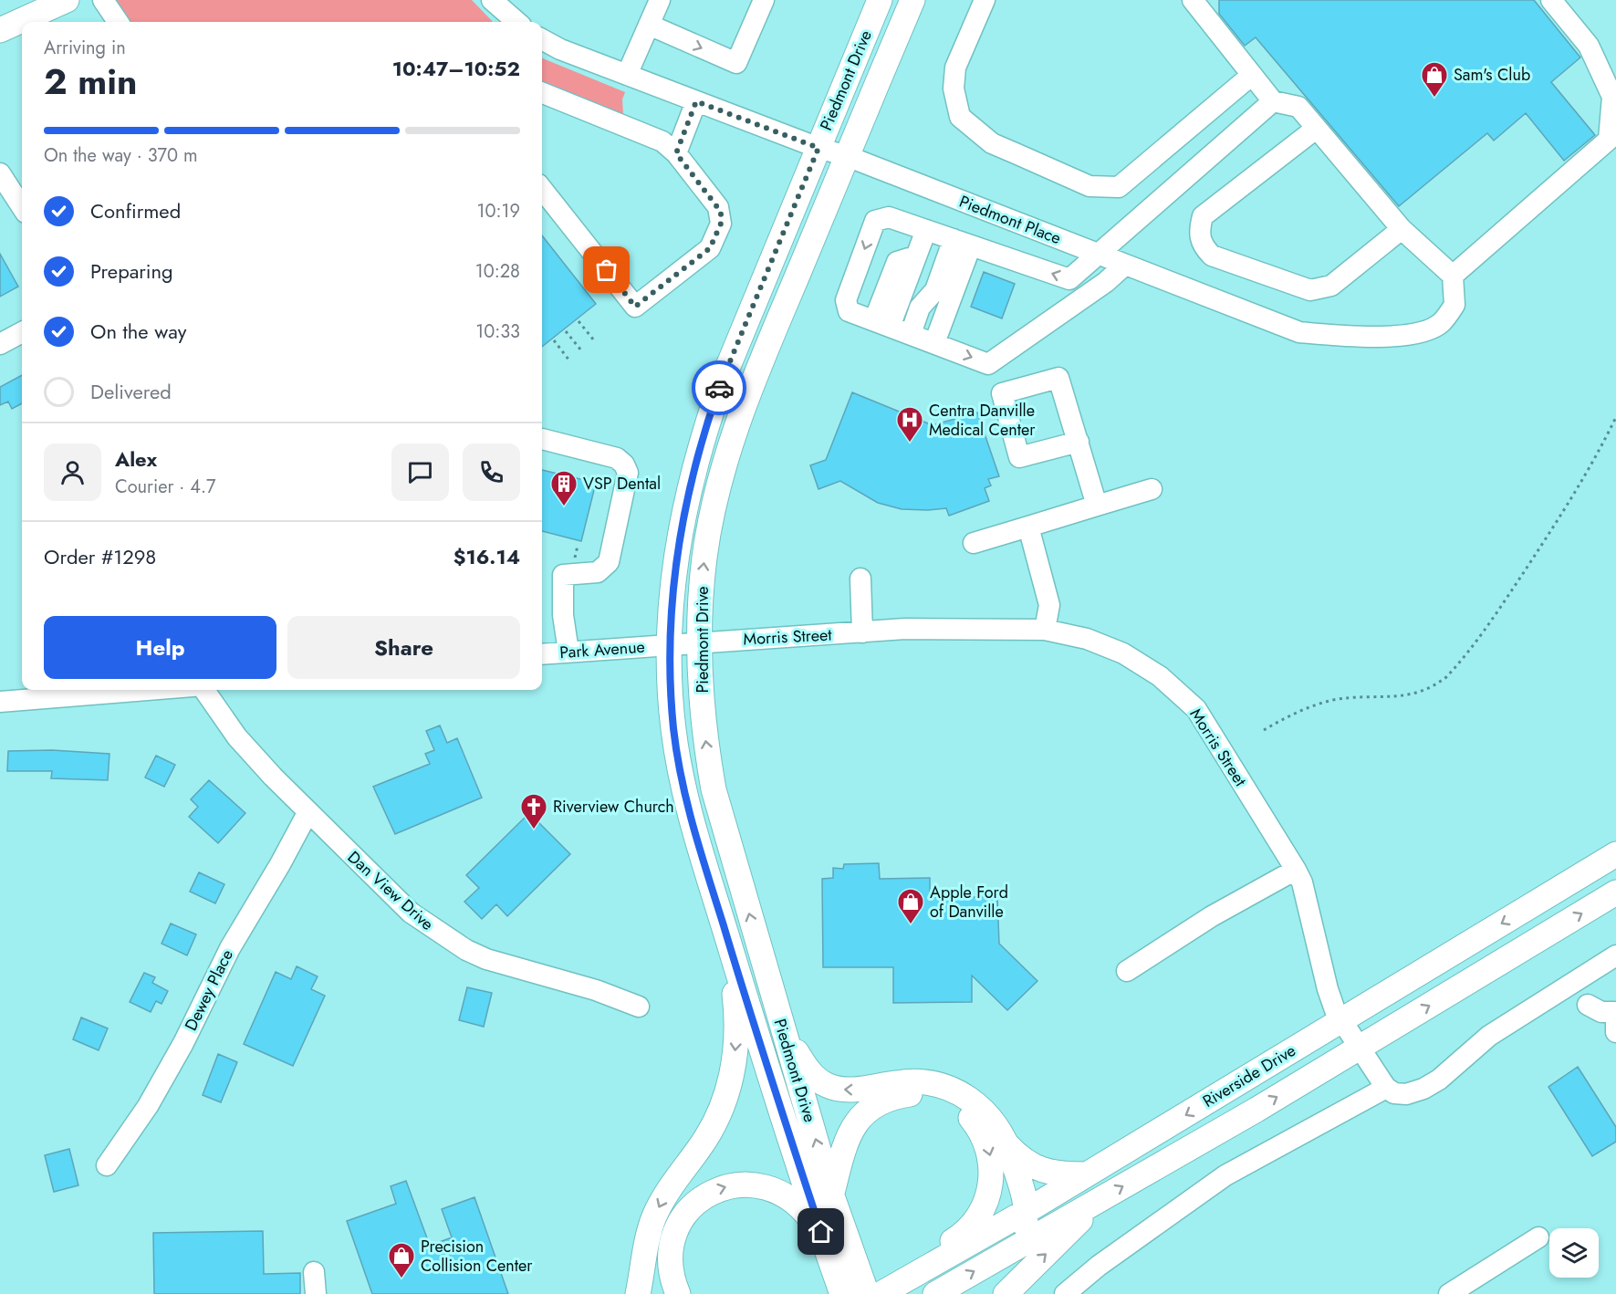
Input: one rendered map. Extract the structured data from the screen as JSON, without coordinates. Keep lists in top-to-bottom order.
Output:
{
  "streets": {
    "main road": ["Piedmont Drive", "Riverside Drive"],
    "street": [
      "Piedmont Place",
      "Morris Street",
      "Park Avenue",
      "Dan View Drive",
      "Dewey Place"
    ]
  },
  "crossings": [
    ["Piedmont Drive", "Piedmont Place"],
    ["Piedmont Drive", "Morris Street"],
    ["Piedmont Drive", "Park Avenue"],
    ["Piedmont Drive", "Riverside Drive"],
    ["Morris Street", "Park Avenue"],
    ["Morris Street", "Riverside Drive"],
    ["Dan View Drive", "Dewey Place"]
  ],
  "places": {
    "shop": ["Sam's Club", "Apple Ford of Danville", "Precision Collision Center"],
    "hospital": ["Centra Danville Medical Center"],
    "building": ["VSP Dental"],
    "church": ["Riverview Church"]
  },
  "page": {
    "heading": ["2 min", "Arriving in", "10:47–10:52"],
    "panel": [
      "Alex",
      "Courier · 4.7",
      "Order #1298",
      "$16.14"
    ],
    "bar": "On the way · 370 m",
    "list": [
      ["Confirmed", "10:19"],
      ["Preparing", "10:28"],
      ["On the way", "10:33"],
      "Delivered"
    ],
    "buttons": ["Help", "Share"]
  }
}
